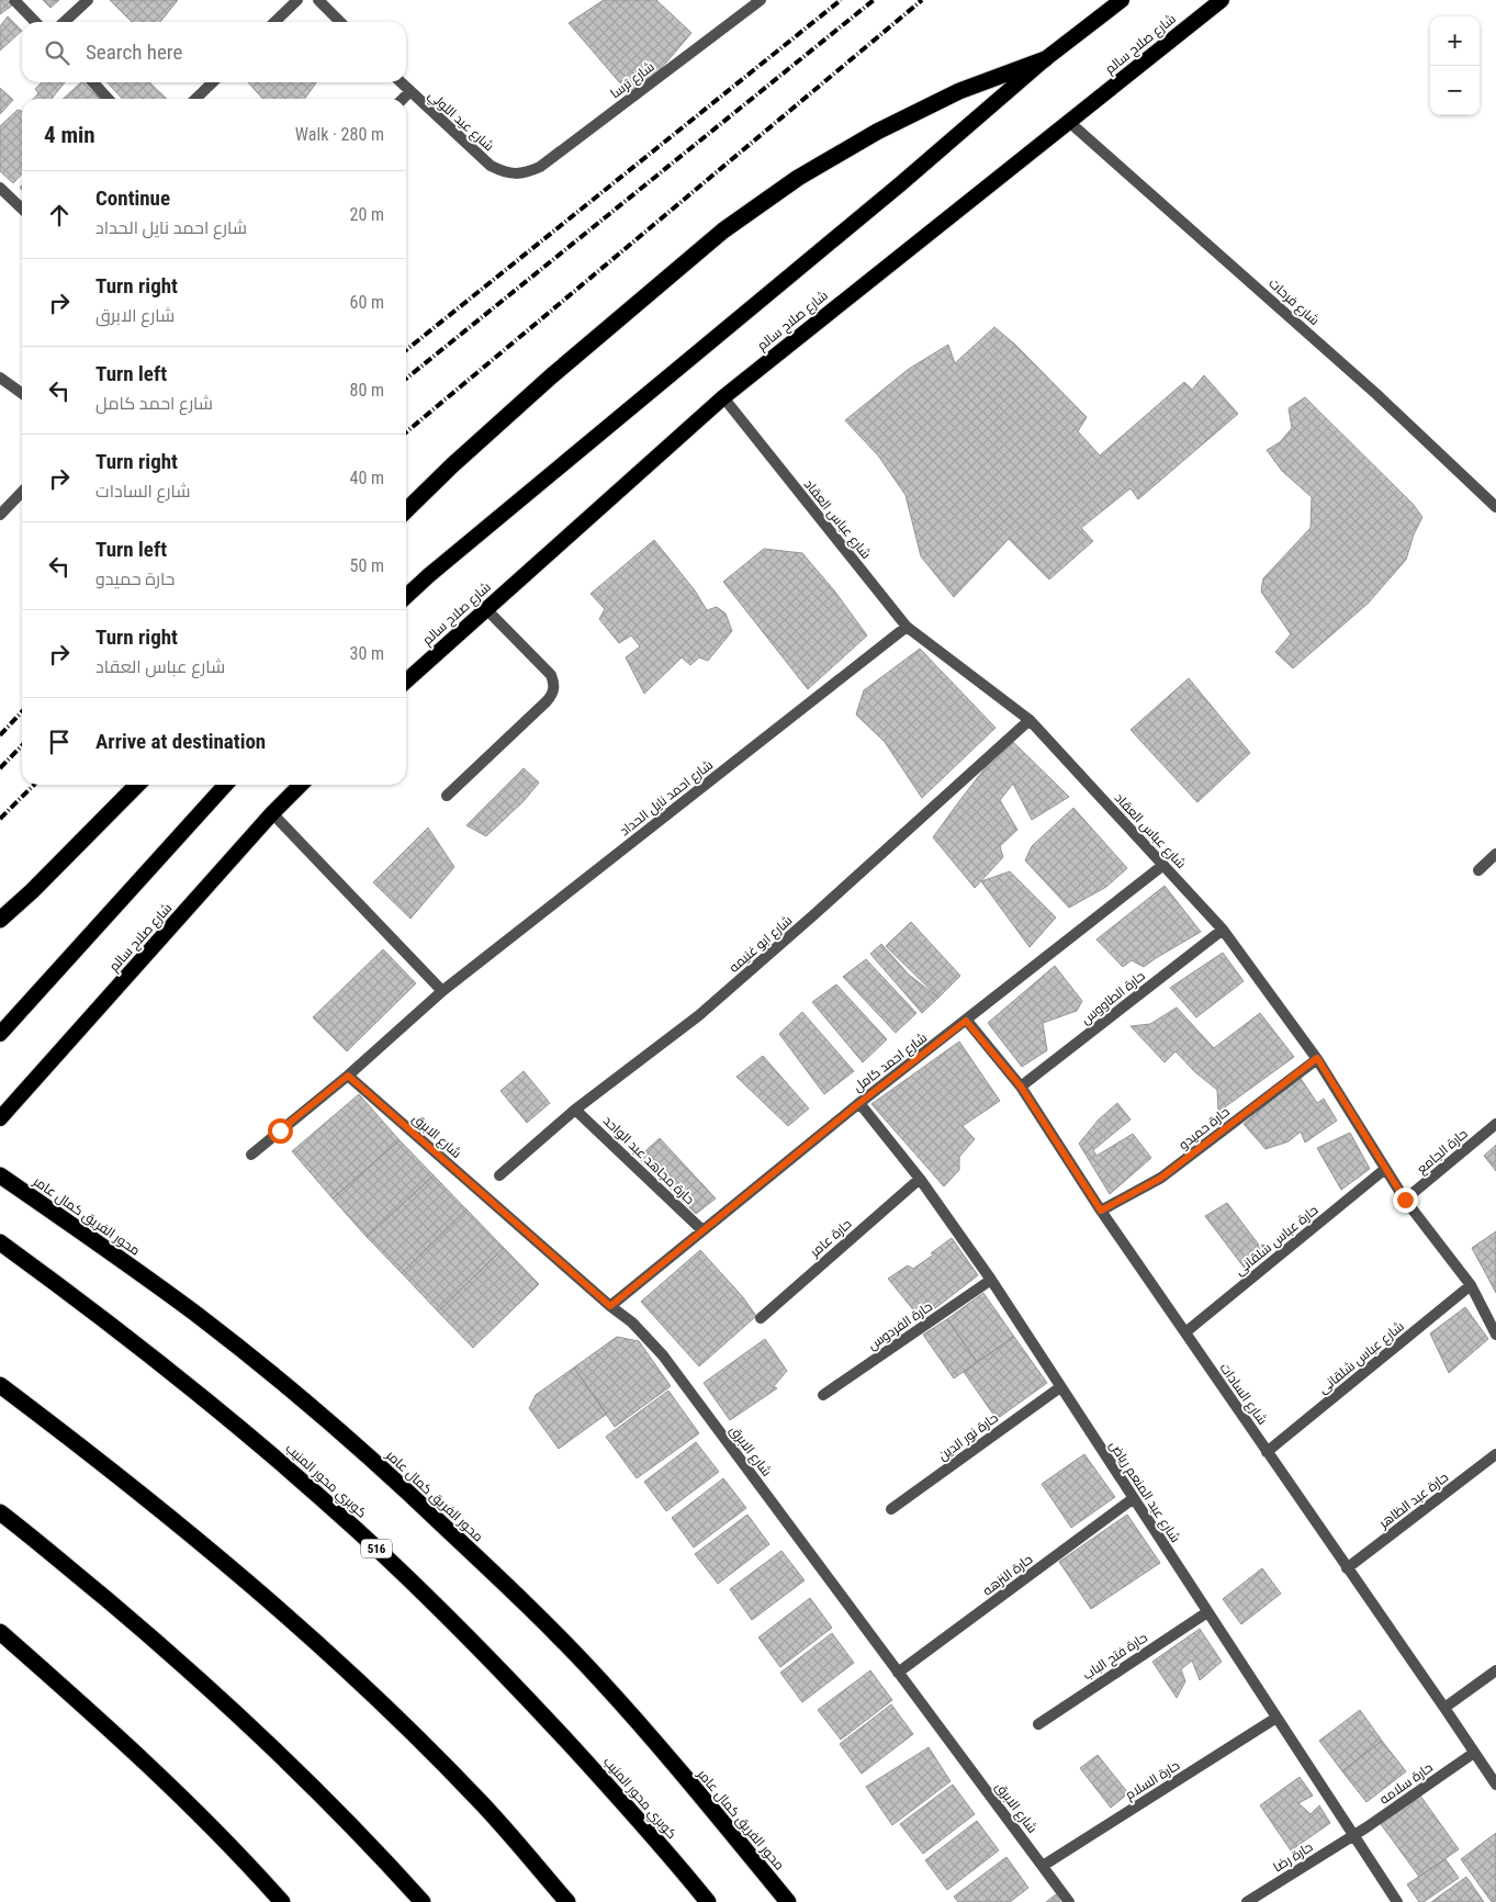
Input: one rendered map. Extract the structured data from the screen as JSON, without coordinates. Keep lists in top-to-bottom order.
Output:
{
  "streets": {
    "highway": [
      "شارع صلاح سالم",
      "محور الفريق كمال عامر",
      "كوبري محور المنيب",
      "516"
    ],
    "street": [
      "شارع ترسا",
      "شارع عيد اللولي",
      "شارع فرحات",
      "شارع عباس العقاد",
      "شارع احمد نايل الحداد",
      "شارع ابو غنيمه",
      "حارة الطاووس",
      "شارع احمد كامل",
      "حارة حميدو",
      "شارع الابرق",
      "حارة الجامع",
      "حارة مجاهد عبد الواحد",
      "حارة عامر",
      "حارة عباس شلقانى",
      "حارة الفردوس",
      "شارع عباس شلقانى",
      "شارع السادات",
      "حارة نور الدين",
      "شارع عبد المنعم رياض",
      "حارة عبد الظاهر",
      "حارة النزهه",
      "حارة فتح الباب",
      "حارة السلام",
      "حارة سلامه",
      "حارة رضا"
    ]
  },
  "crossings": [
    ["شارع صلاح سالم", "شارع فرحات"],
    ["شارع صلاح سالم", "شارع عباس العقاد"],
    ["شارع ترسا", "شارع عيد اللولي"],
    ["شارع عباس العقاد", "شارع احمد نايل الحداد"],
    ["شارع عباس العقاد", "شارع ابو غنيمه"],
    ["شارع عباس العقاد", "حارة الطاووس"],
    ["شارع عباس العقاد", "شارع احمد كامل"],
    ["شارع عباس العقاد", "حارة حميدو"],
    ["شارع عباس العقاد", "حارة الجامع"],
    ["شارع عباس العقاد", "حارة عباس شلقانى"],
    ["شارع عباس العقاد", "شارع عباس شلقانى"],
    ["شارع احمد نايل الحداد", "شارع الابرق"],
    ["شارع ابو غنيمه", "حارة مجاهد عبد الواحد"],
    ["حارة الطاووس", "شارع السادات"],
    ["شارع احمد كامل", "شارع الابرق"],
    ["شارع احمد كامل", "حارة مجاهد عبد الواحد"],
    ["شارع احمد كامل", "شارع السادات"],
    ["شارع احمد كامل", "شارع عبد المنعم رياض"],
    ["حارة حميدو", "شارع السادات"],
    ["شارع الابرق", "حارة النزهه"],
    ["شارع الابرق", "حارة السلام"],
    ["حارة عامر", "شارع عبد المنعم رياض"],
    ["حارة عباس شلقانى", "شارع السادات"],
    ["حارة الفردوس", "شارع عبد المنعم رياض"],
    ["شارع عباس شلقانى", "شارع السادات"],
    ["شارع السادات", "حارة عبد الظاهر"],
    ["شارع السادات", "حارة سلامه"],
    ["حارة نور الدين", "شارع عبد المنعم رياض"],
    ["شارع عبد المنعم رياض", "حارة النزهه"],
    ["شارع عبد المنعم رياض", "حارة فتح الباب"],
    ["شارع عبد المنعم رياض", "حارة السلام"],
    ["شارع عبد المنعم رياض", "حارة سلامه"],
    ["شارع عبد المنعم رياض", "حارة رضا"],
    ["حارة سلامه", "حارة رضا"]
  ],
  "page": {
    "map_buttons": ["+", "−"],
    "search": "Search here",
    "heading": ["4 min", "Walk · 280 m"],
    "list": [
      ["Continue", "شارع احمد نايل الحداد", "20 m"],
      ["Turn right", "شارع الابرق", "60 m"],
      ["Turn left", "شارع احمد كامل", "80 m"],
      ["Turn right", "شارع السادات", "40 m"],
      ["Turn left", "حارة حميدو", "50 m"],
      ["Turn right", "شارع عباس العقاد", "30 m"],
      "Arrive at destination"
    ]
  }
}
